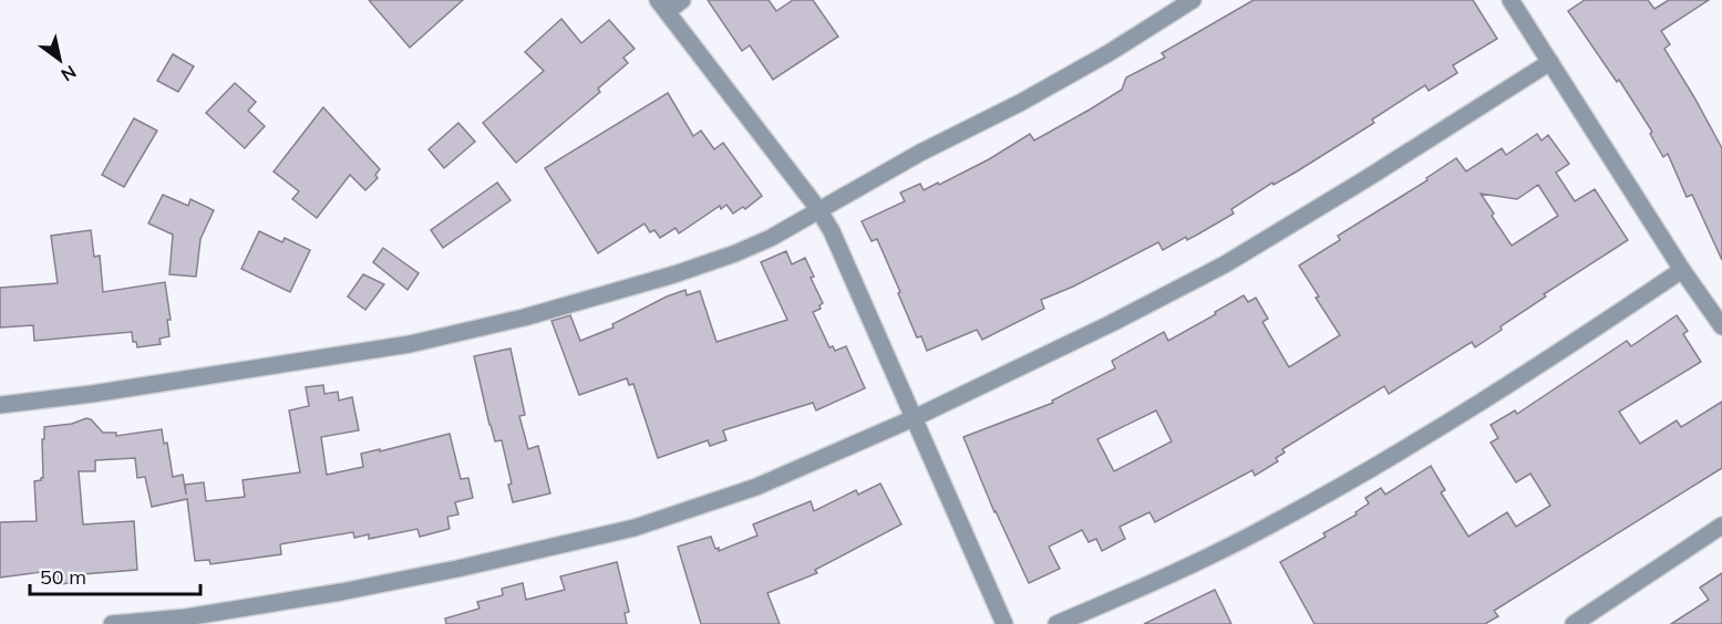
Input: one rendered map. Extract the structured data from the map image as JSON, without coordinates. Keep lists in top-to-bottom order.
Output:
{
  "scale_bar": "50 m",
  "north": "bottom right"
}
